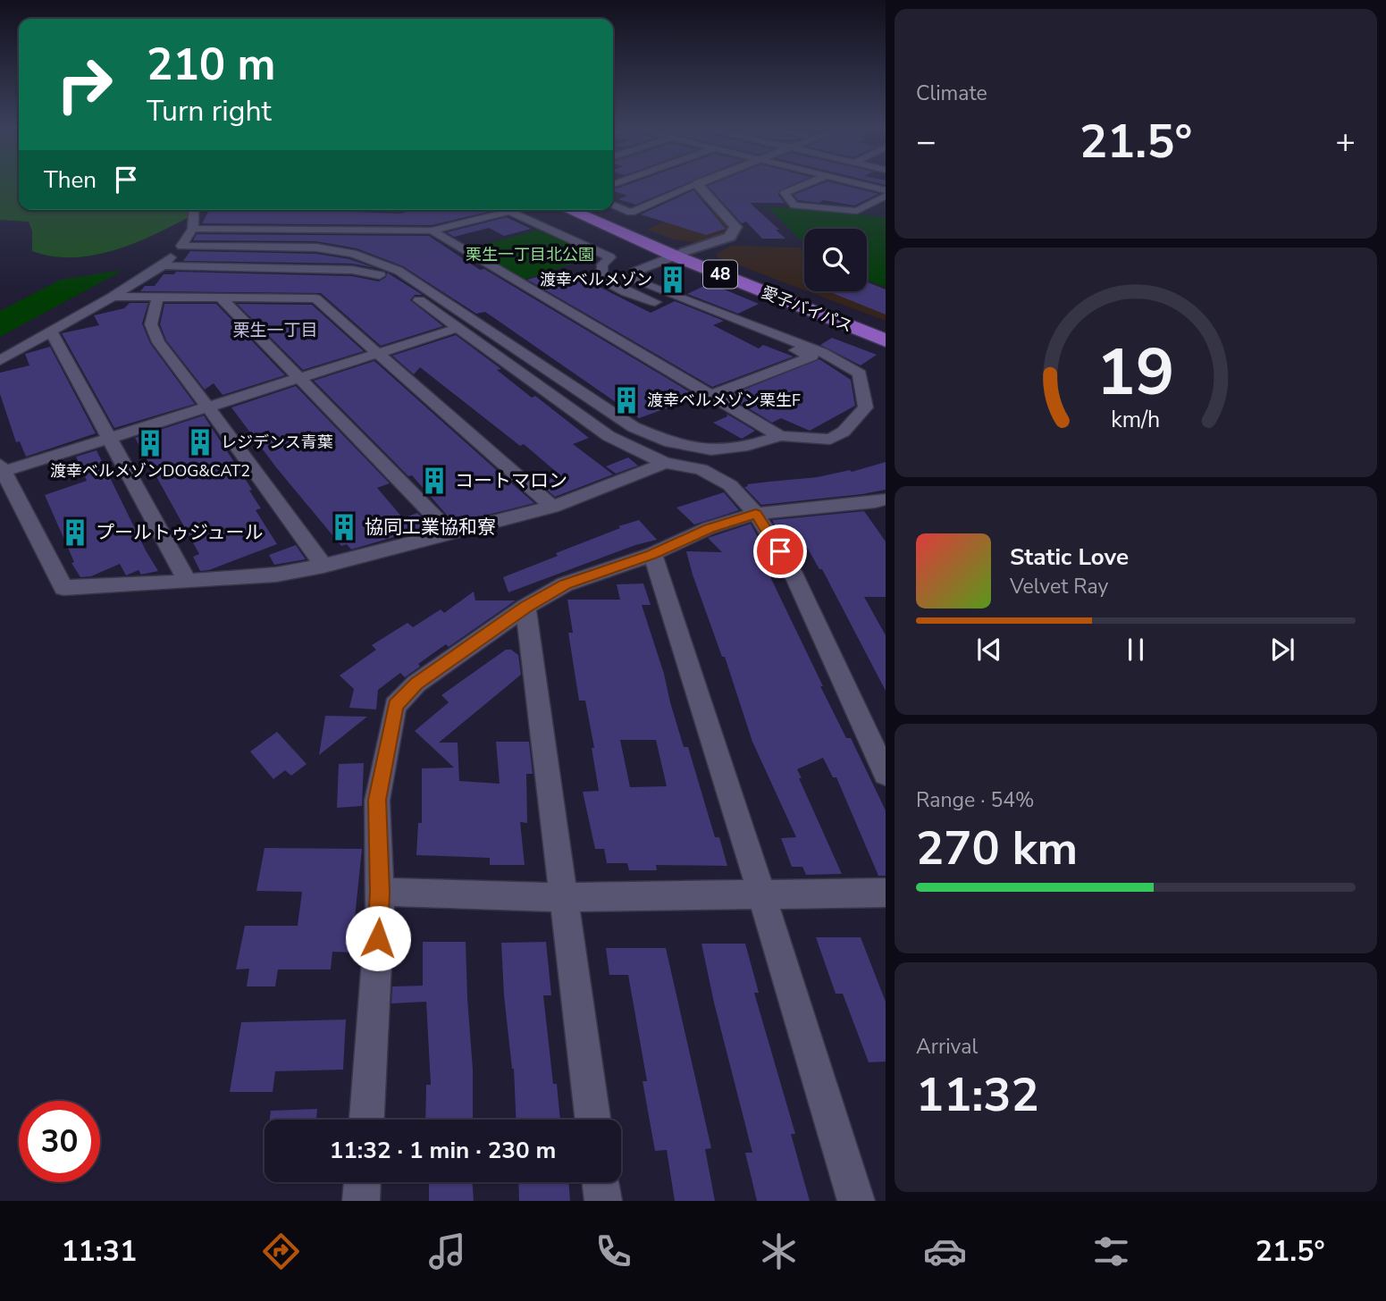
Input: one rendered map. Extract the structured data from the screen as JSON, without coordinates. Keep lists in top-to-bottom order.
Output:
{
  "streets": {
    "highway": ["48", "愛子バイパス"]
  },
  "districts": ["栗生一丁目"],
  "parks": ["栗生一丁目北公園"],
  "places": {
    "building": [
      "渡幸ベルメゾン",
      "渡幸ベルメゾン栗生F",
      "レジデンス青葉",
      "渡幸ベルメゾンDOG&CAT2",
      "コートマロン",
      "協同工業協和寮",
      "プールトゥジュール"
    ]
  },
  "page": {
    "tile": [
      "Climate",
      ["Range · 54%", "270 km"],
      ["Arrival", "11:32"]
    ],
    "turn": ["210 m", "Turn right"],
    "heat": ["−", "21.5°", "+"],
    "then": "Then",
    "song": ["Static Love", "Velvet Ray"],
    "limit": "30",
    "trip": "11:32 · 1 min · 230 m",
    "tabs": ["11:31", "21.5°"],
    "gauge": ["19", "km/h"]
  }
}
